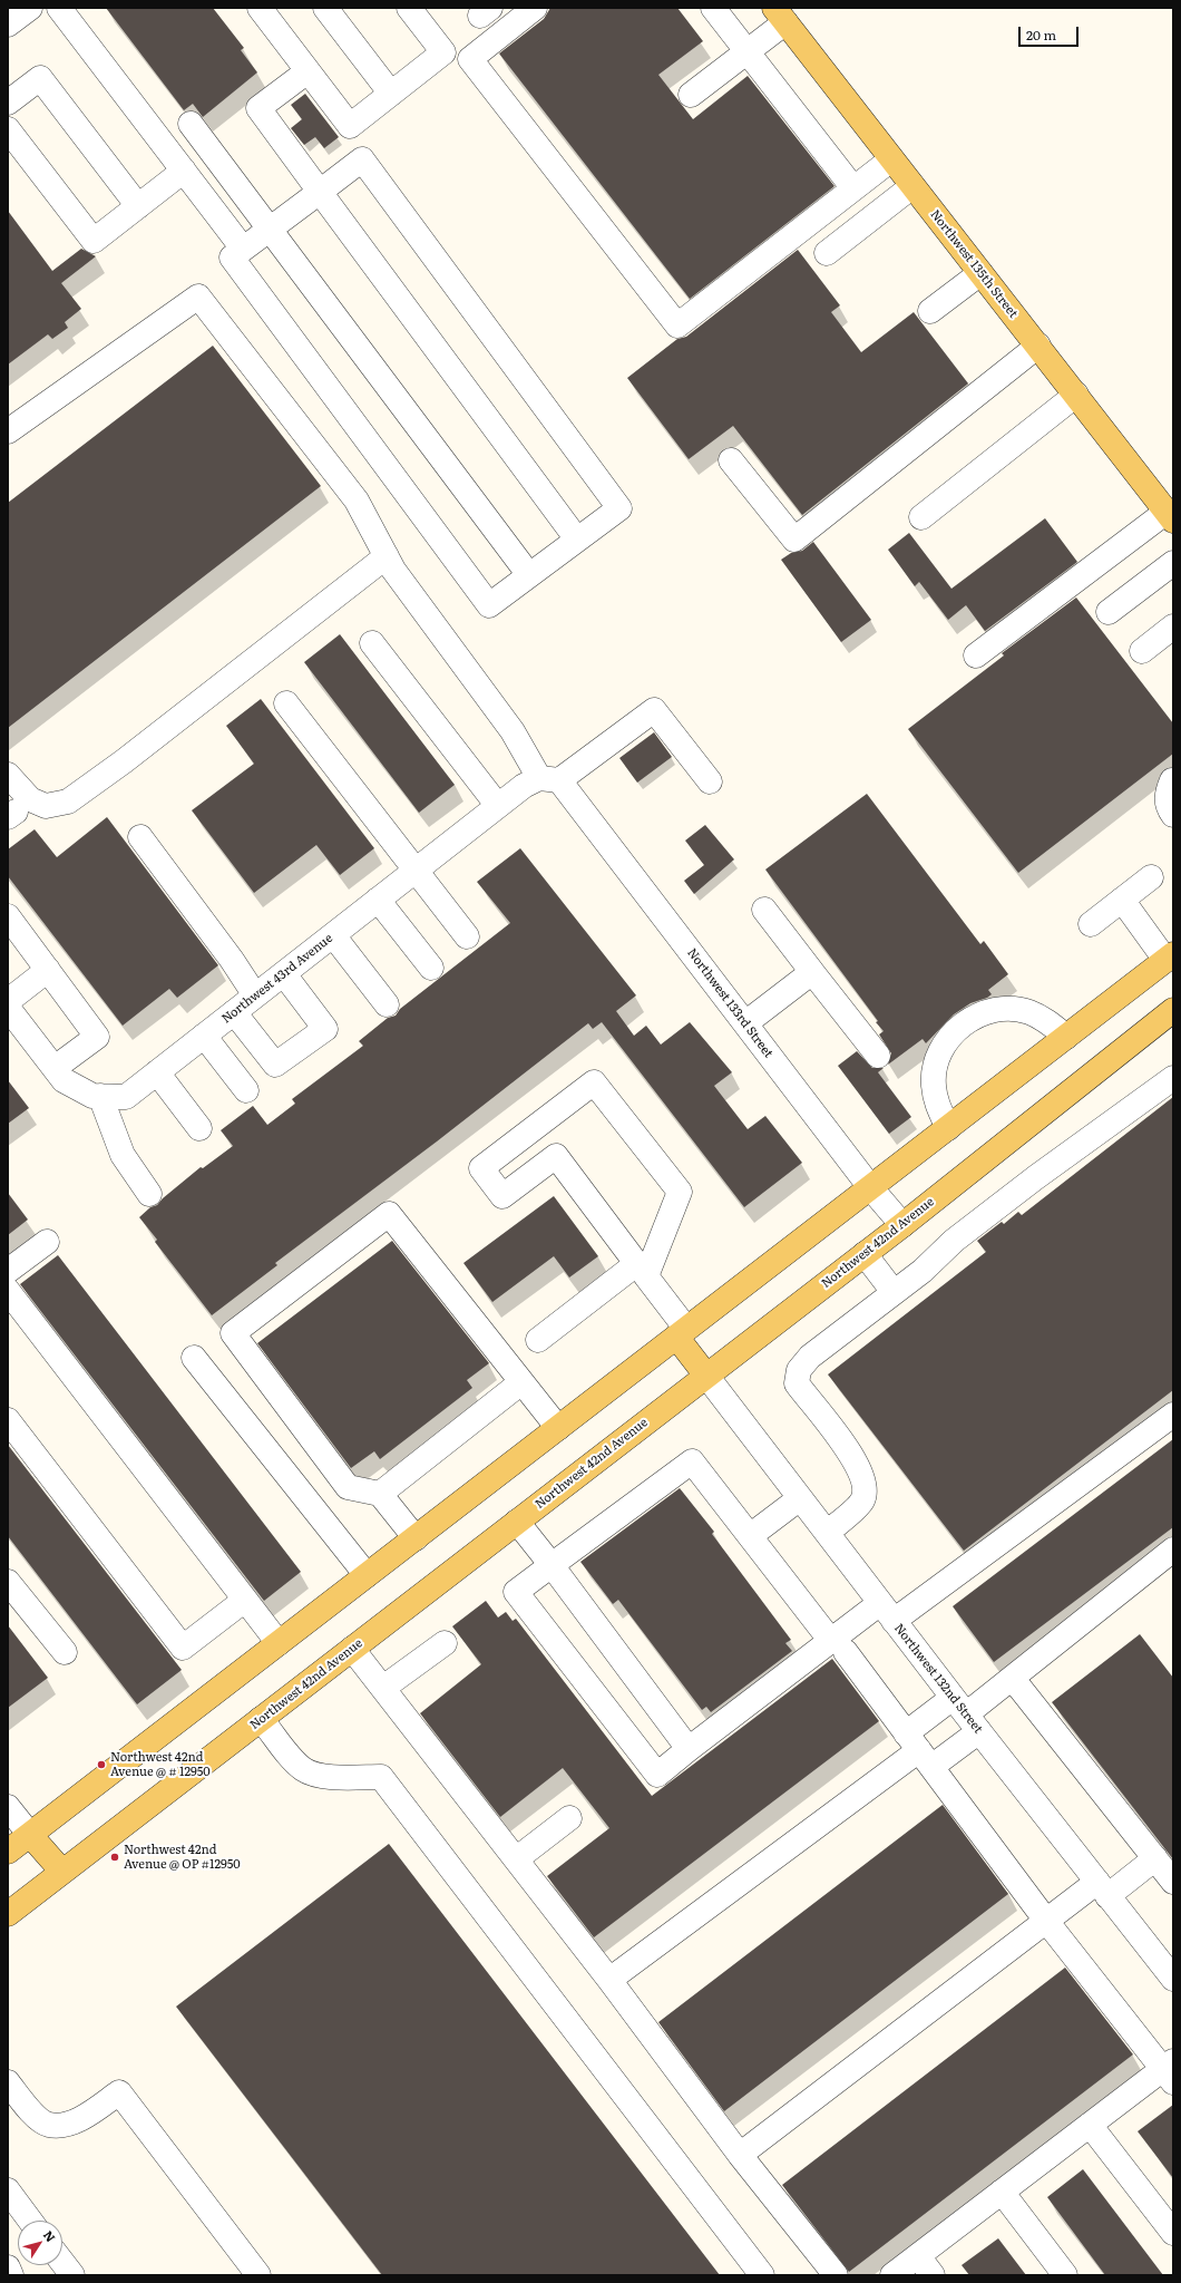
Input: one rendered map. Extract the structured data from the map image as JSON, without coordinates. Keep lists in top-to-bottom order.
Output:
{
  "streets": {
    "main road": ["Northwest 135th Street", "Northwest 42nd Avenue"],
    "street": ["Northwest 43rd Avenue", "Northwest 133rd Street", "Northwest 132nd Street"]
  },
  "crossings": [
    ["Northwest 43rd Avenue", "Northwest 133rd Street"],
    ["Northwest 133rd Street", "Northwest 42nd Avenue"],
    ["Northwest 42nd Avenue", "Northwest 132nd Street"]
  ],
  "places": ["Northwest 42nd Avenue @ # 12950", "Northwest 42nd Avenue @ OP #12950"],
  "scale_bar": "20 m",
  "north": "top right"
}
